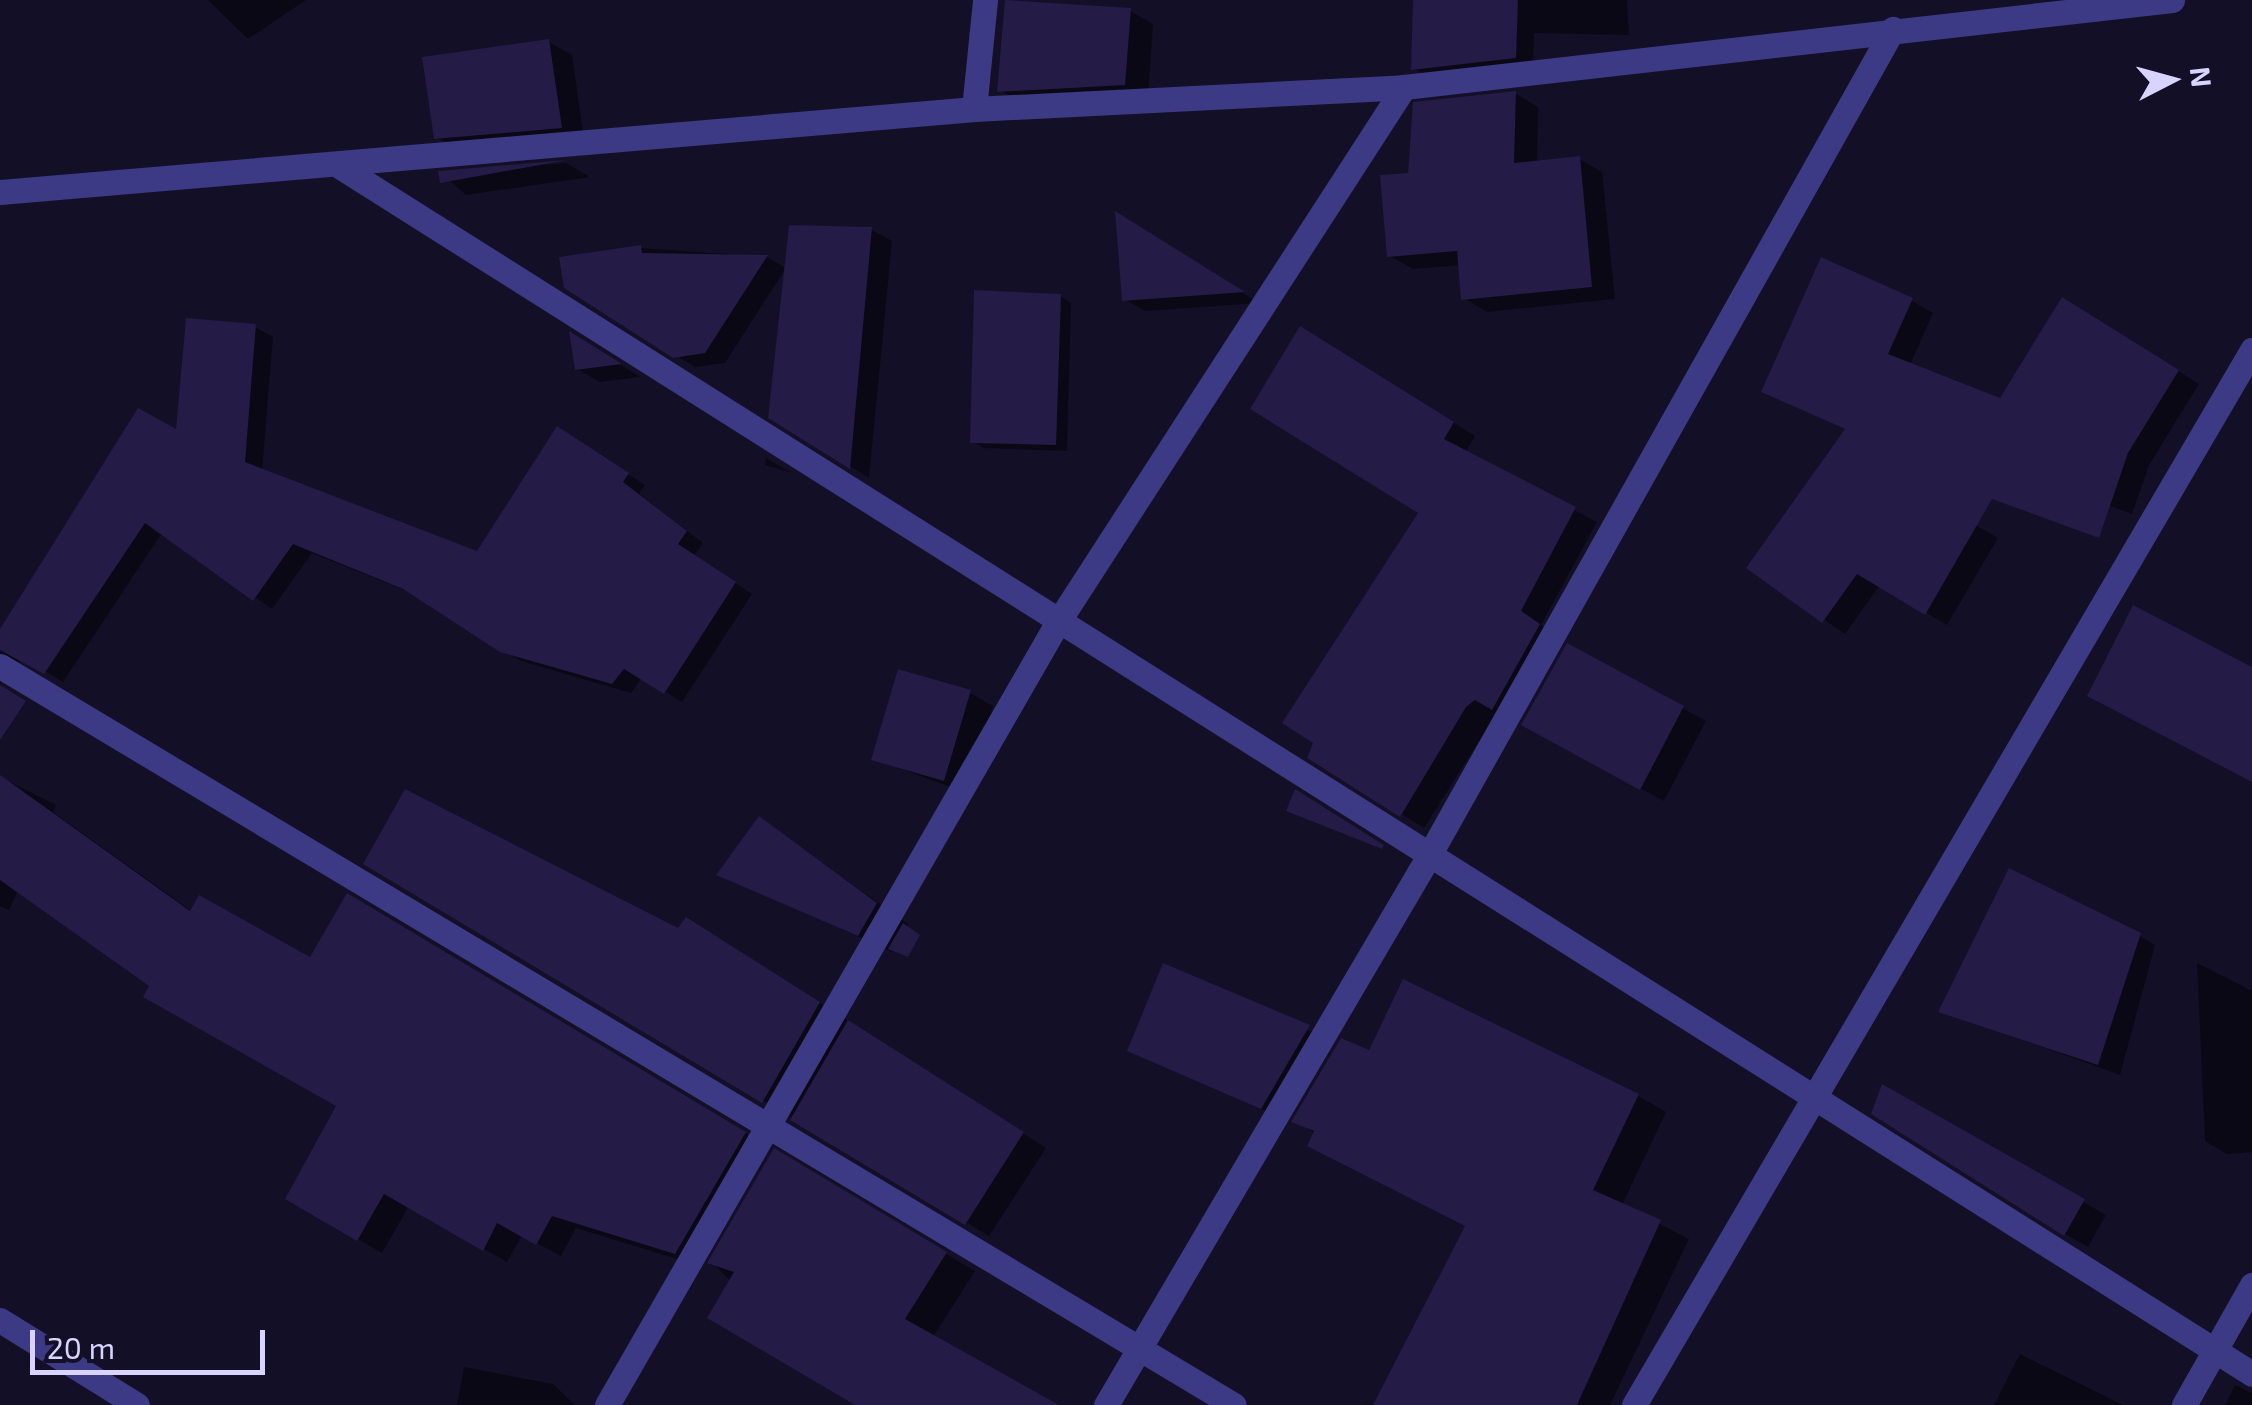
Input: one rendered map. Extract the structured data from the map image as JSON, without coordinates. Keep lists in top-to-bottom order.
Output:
{
  "scale_bar": "20 m",
  "north": "right"
}
